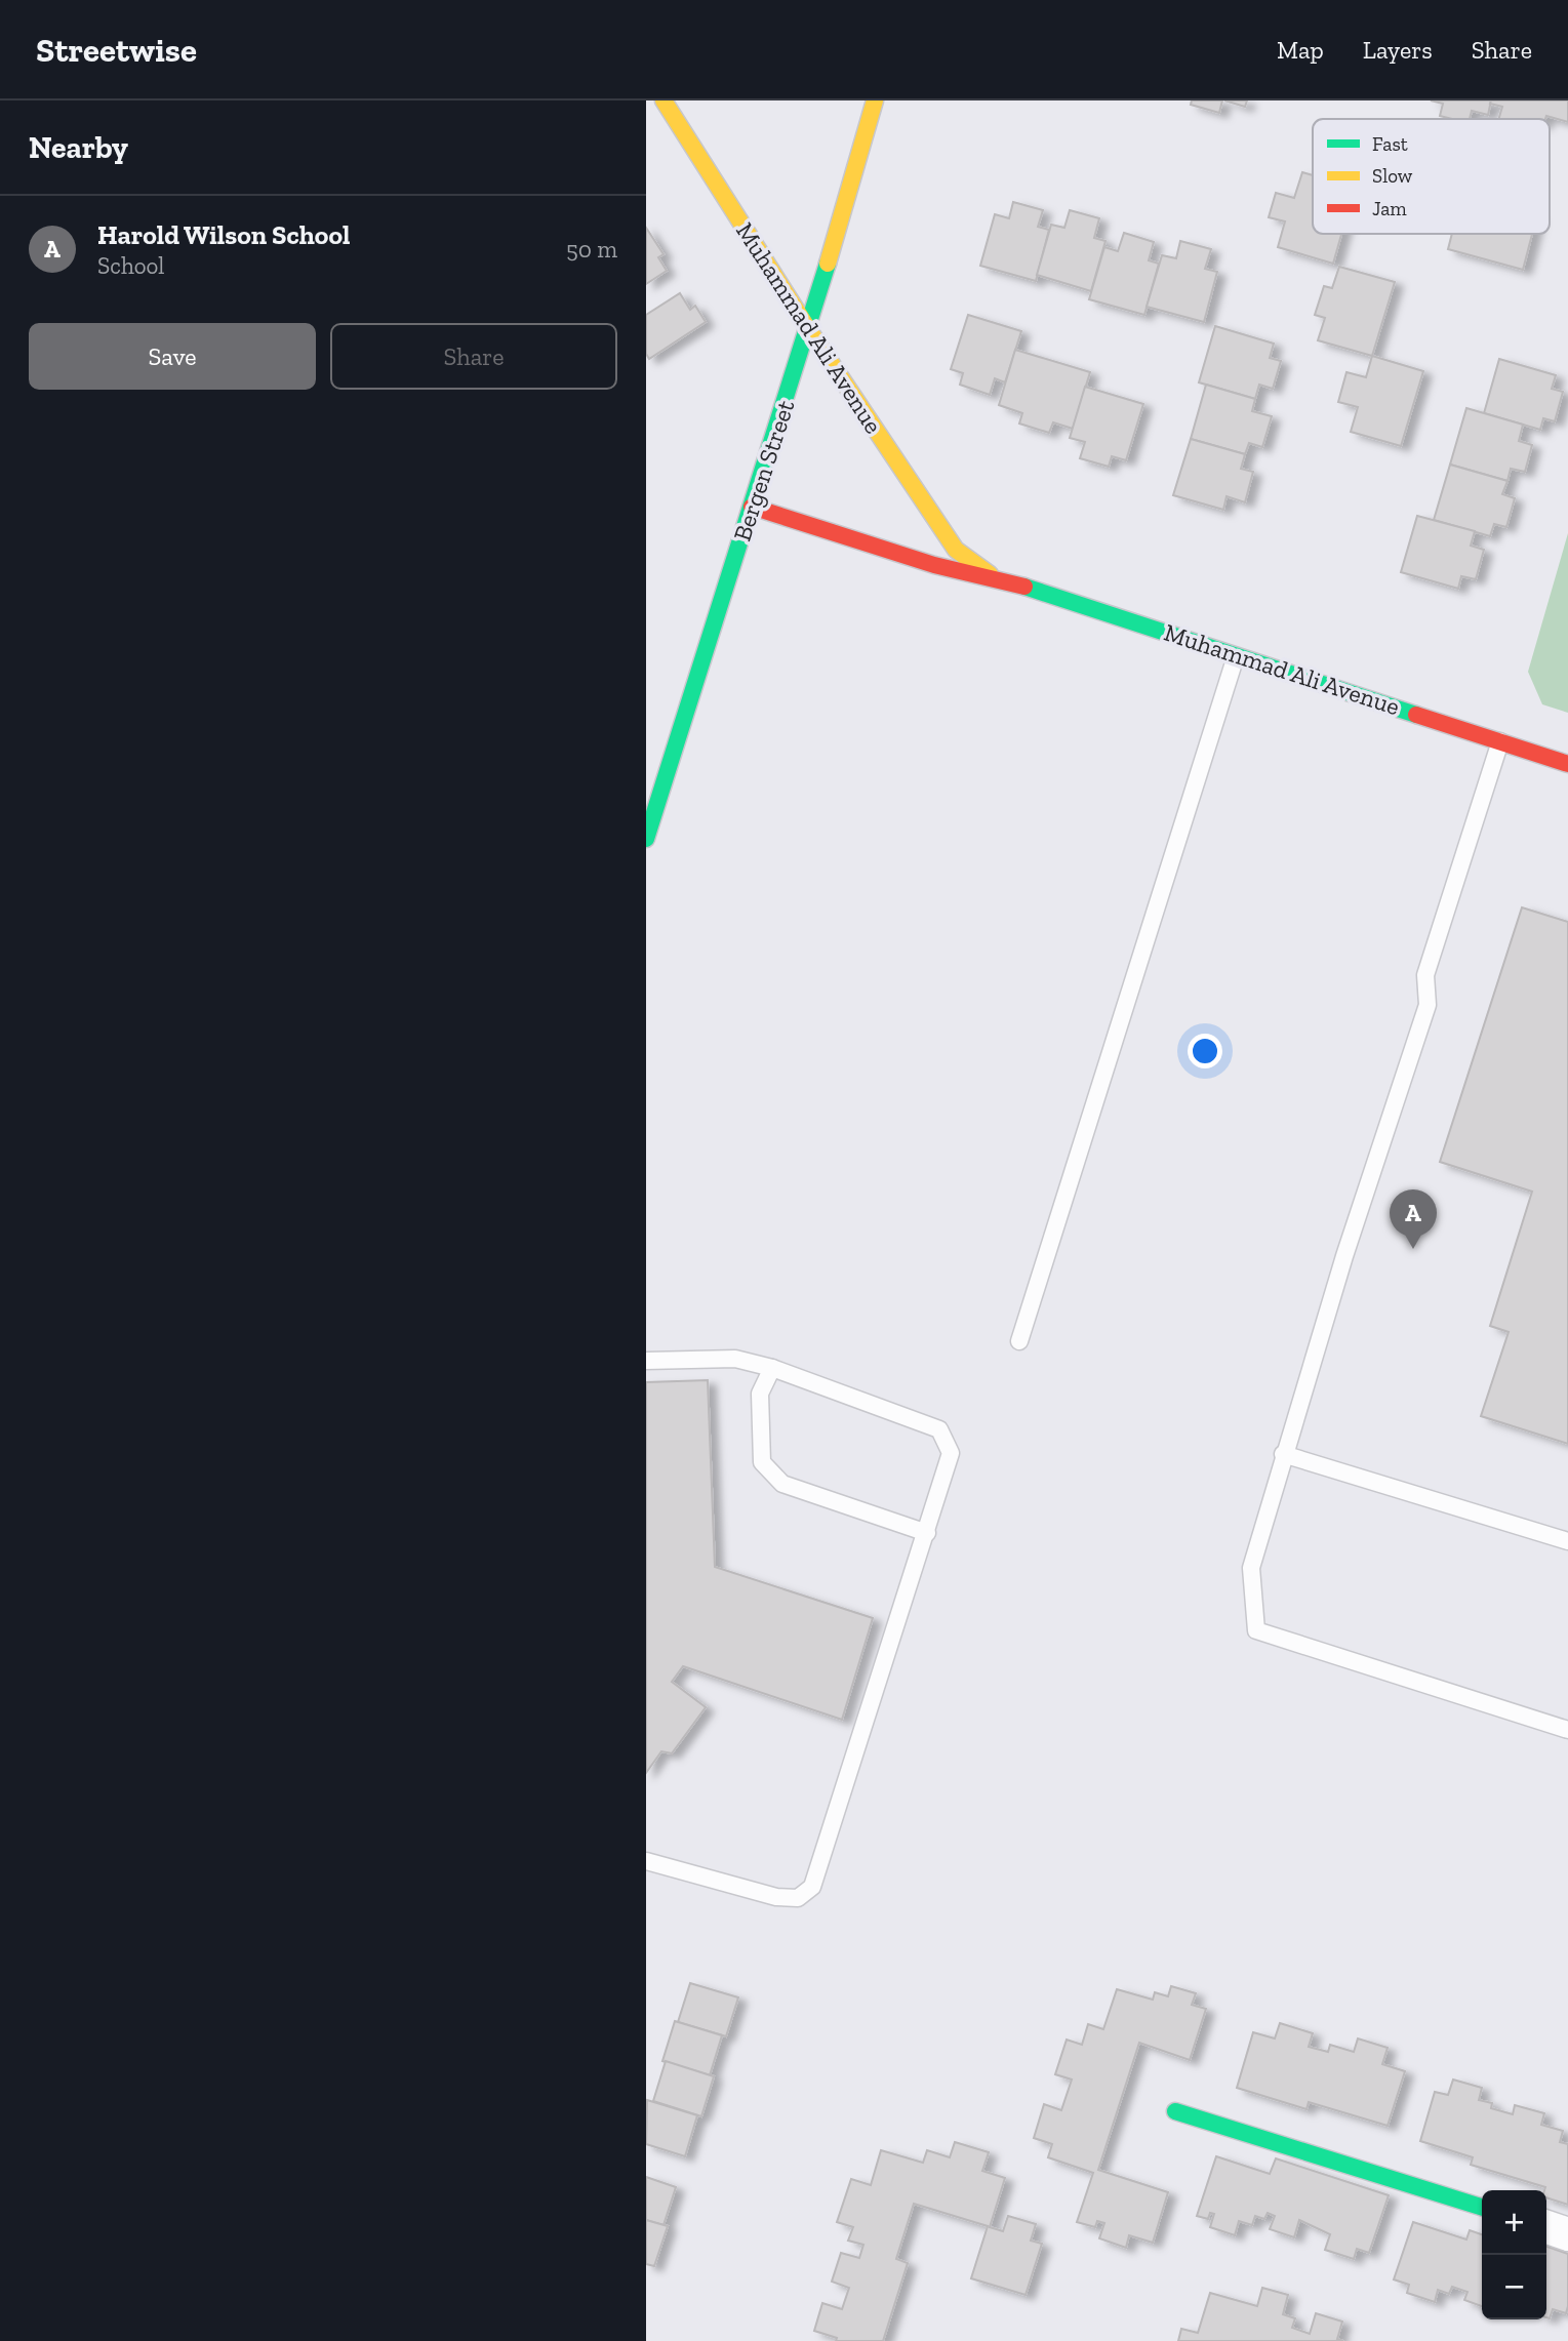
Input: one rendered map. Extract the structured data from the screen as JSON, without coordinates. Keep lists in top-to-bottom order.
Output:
{
  "streets": {
    "street": ["Muhammad Ali Avenue", "Bergen Street"]
  },
  "crossings": [
    ["Muhammad Ali Avenue", "Bergen Street"]
  ],
  "legend": ["Fast", "Slow", "Jam"],
  "page": {
    "header": "Streetwise",
    "nav": ["Map", "Layers", "Share"],
    "heading": "Nearby",
    "list": [
      {
        "mark": "A",
        "name": "Harold Wilson School",
        "note": "School",
        "value": "50 m"
      }
    ],
    "buttons": ["Save", "Share"],
    "pins": "A",
    "map_buttons": ["+", "−"]
  }
}
